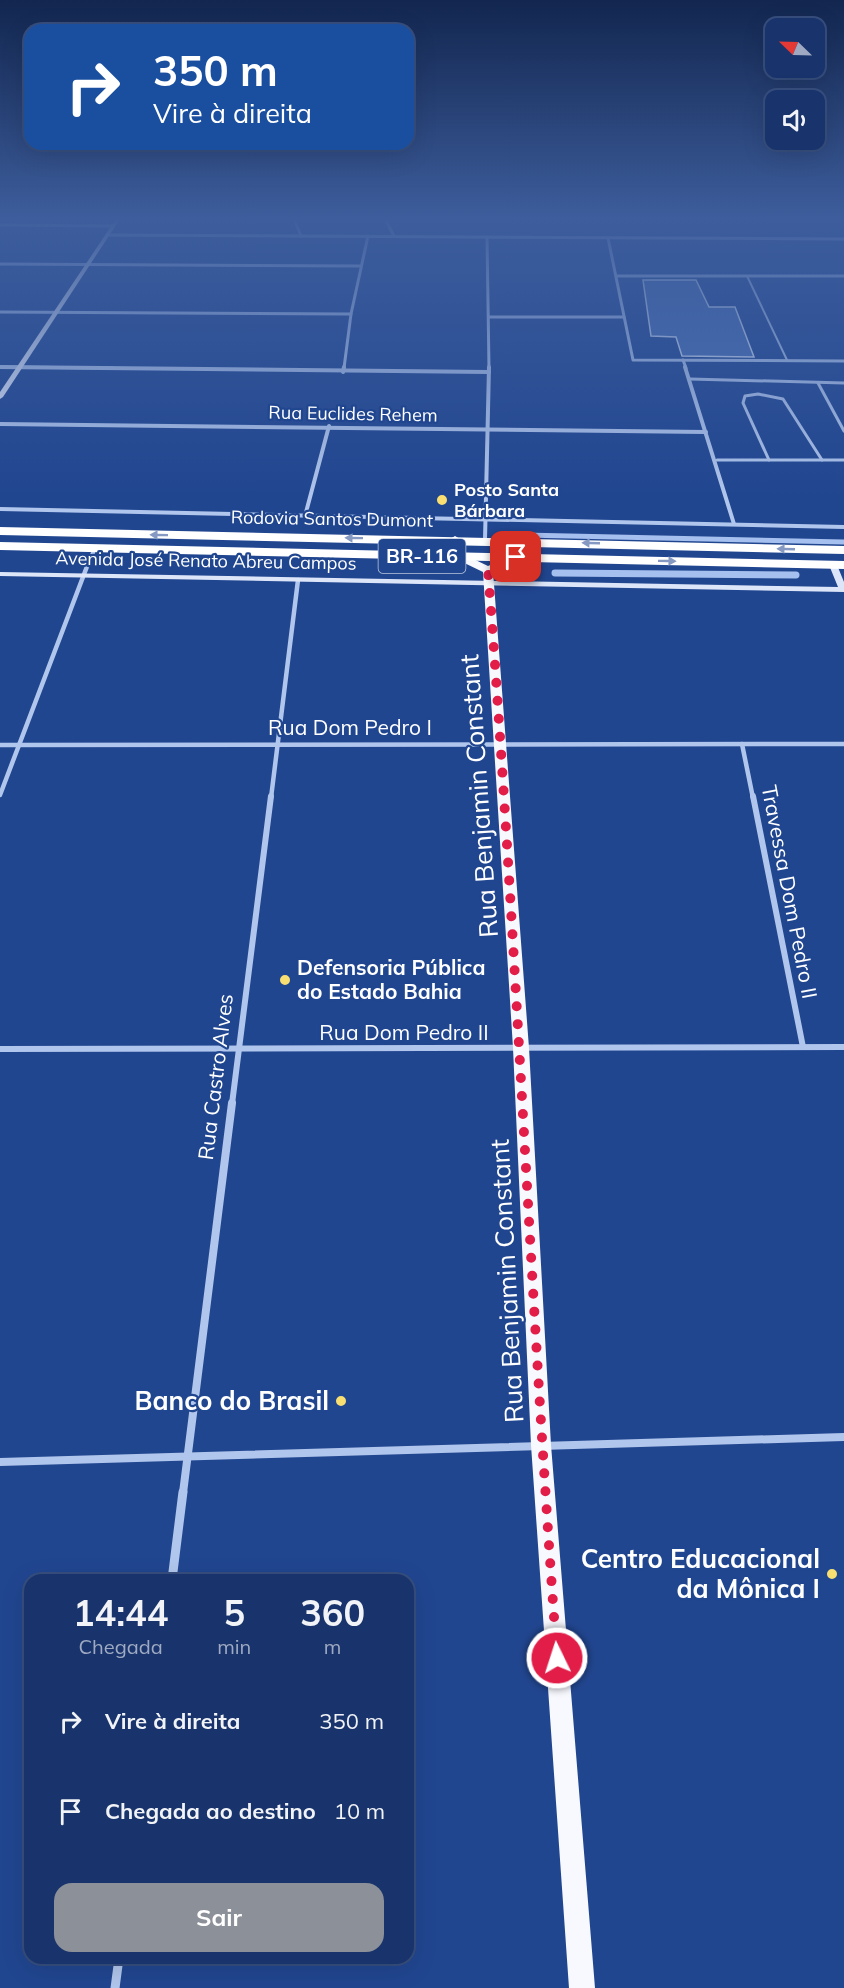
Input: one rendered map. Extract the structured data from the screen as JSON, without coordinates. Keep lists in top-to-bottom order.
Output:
{
  "streets": {
    "highway": ["Rodovia Santos Dumont", "BR-116"],
    "main road": ["Avenida José Renato Abreu Campos", "Rua Benjamin Constant"],
    "street": [
      "Rua Euclides Rehem",
      "Rua Dom Pedro I",
      "Travessa Dom Pedro II",
      "Rua Dom Pedro II",
      "Rua Castro Alves"
    ]
  },
  "crossings": [
    ["Avenida José Renato Abreu Campos", "Rua Benjamin Constant"],
    ["Avenida José Renato Abreu Campos", "Rua Castro Alves"],
    ["Rua Dom Pedro I", "Rua Benjamin Constant"],
    ["Rua Dom Pedro I", "Travessa Dom Pedro II"],
    ["Rua Dom Pedro I", "Rua Castro Alves"],
    ["Rua Benjamin Constant", "Rua Dom Pedro II"],
    ["Travessa Dom Pedro II", "Rua Dom Pedro II"],
    ["Rua Dom Pedro II", "Rua Castro Alves"]
  ],
  "places": [
    "Posto Santa Bárbara",
    "Defensoria Pública do Estado Bahia",
    "Banco do Brasil",
    "Centro Educacional da Mônica I"
  ],
  "north": "top left",
  "page": {
    "turn": ["350 m", "Vire à direita"],
    "eta": [
      "14:44",
      "Chegada",
      "5",
      "min",
      "360",
      "m"
    ],
    "list": [
      {
        "name": "Vire à direita",
        "value": "350 m"
      },
      {
        "name": "Chegada ao destino",
        "value": "10 m"
      }
    ],
    "buttons": "Sair"
  }
}
